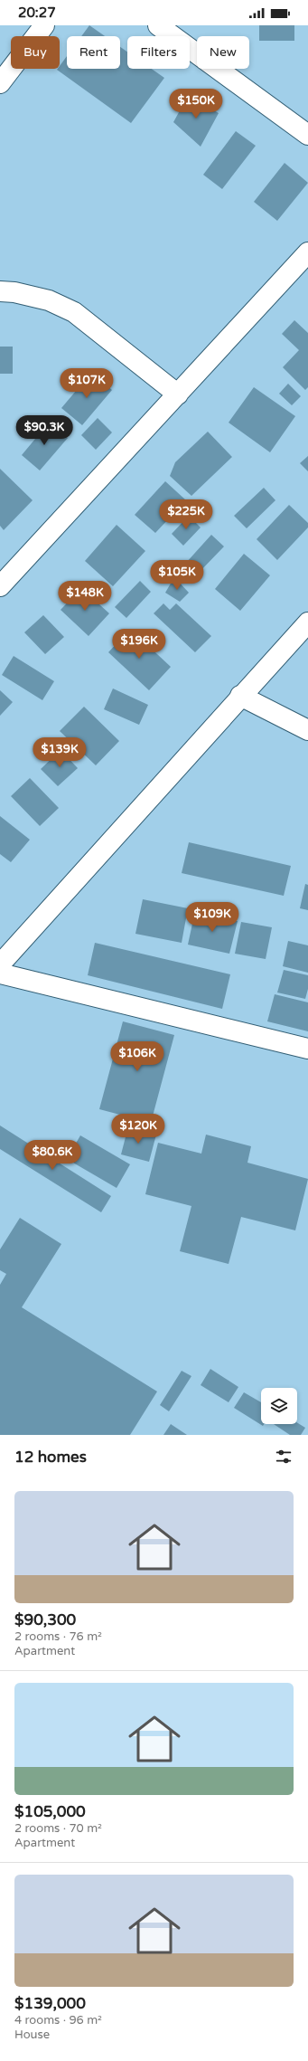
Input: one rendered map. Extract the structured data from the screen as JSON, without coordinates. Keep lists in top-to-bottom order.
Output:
{
  "page": {
    "status": "20:27",
    "chip": [
      "Buy",
      "Rent",
      "Filters",
      "New"
    ],
    "price": [
      "$150K",
      "$107K",
      "$90.3K",
      "$225K",
      "$105K",
      "$148K",
      "$196K",
      "$139K",
      "$109K",
      "$106K",
      "$120K",
      "$80.6K"
    ],
    "heading": "12 homes",
    "list": [
      {
        "name": "$90,300",
        "note": "2 rooms · 76 m² · Apartment"
      },
      {
        "name": "$105,000",
        "note": "2 rooms · 70 m² · Apartment"
      },
      {
        "name": "$139,000",
        "note": "4 rooms · 96 m² · House"
      }
    ]
  }
}
